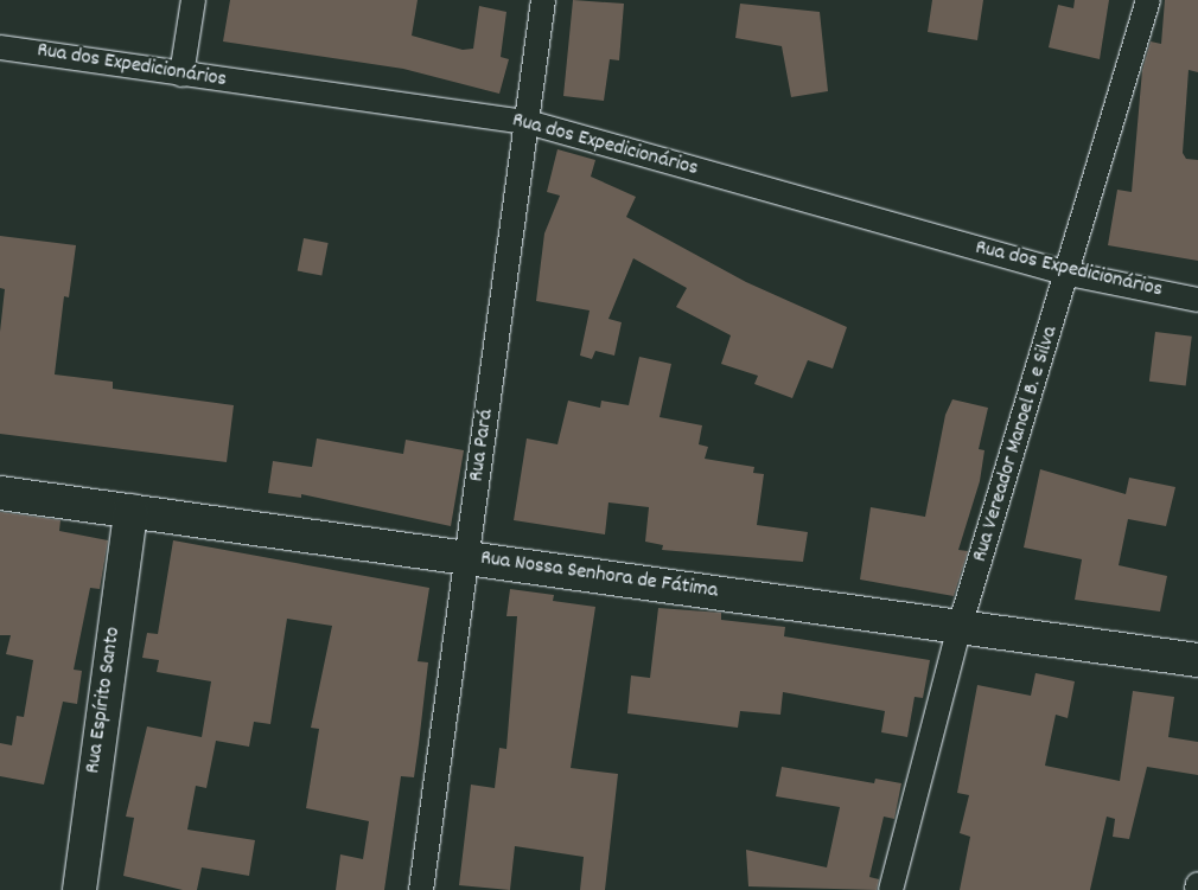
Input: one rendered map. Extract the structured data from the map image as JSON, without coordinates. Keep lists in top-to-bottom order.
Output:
{
  "streets": {
    "street": [
      "Rua dos Expedicionários",
      "Rua Vereador Manoel B. e Silva",
      "Rua Pará",
      "Rua Nossa Senhora de Fátima",
      "Rua Espírito Santo"
    ]
  },
  "crossings": [
    ["Rua dos Expedicionários", "Rua Vereador Manoel B. e Silva"],
    ["Rua dos Expedicionários", "Rua Pará"],
    ["Rua Vereador Manoel B. e Silva", "Rua Nossa Senhora de Fátima"],
    ["Rua Pará", "Rua Nossa Senhora de Fátima"],
    ["Rua Nossa Senhora de Fátima", "Rua Espírito Santo"]
  ]
}
